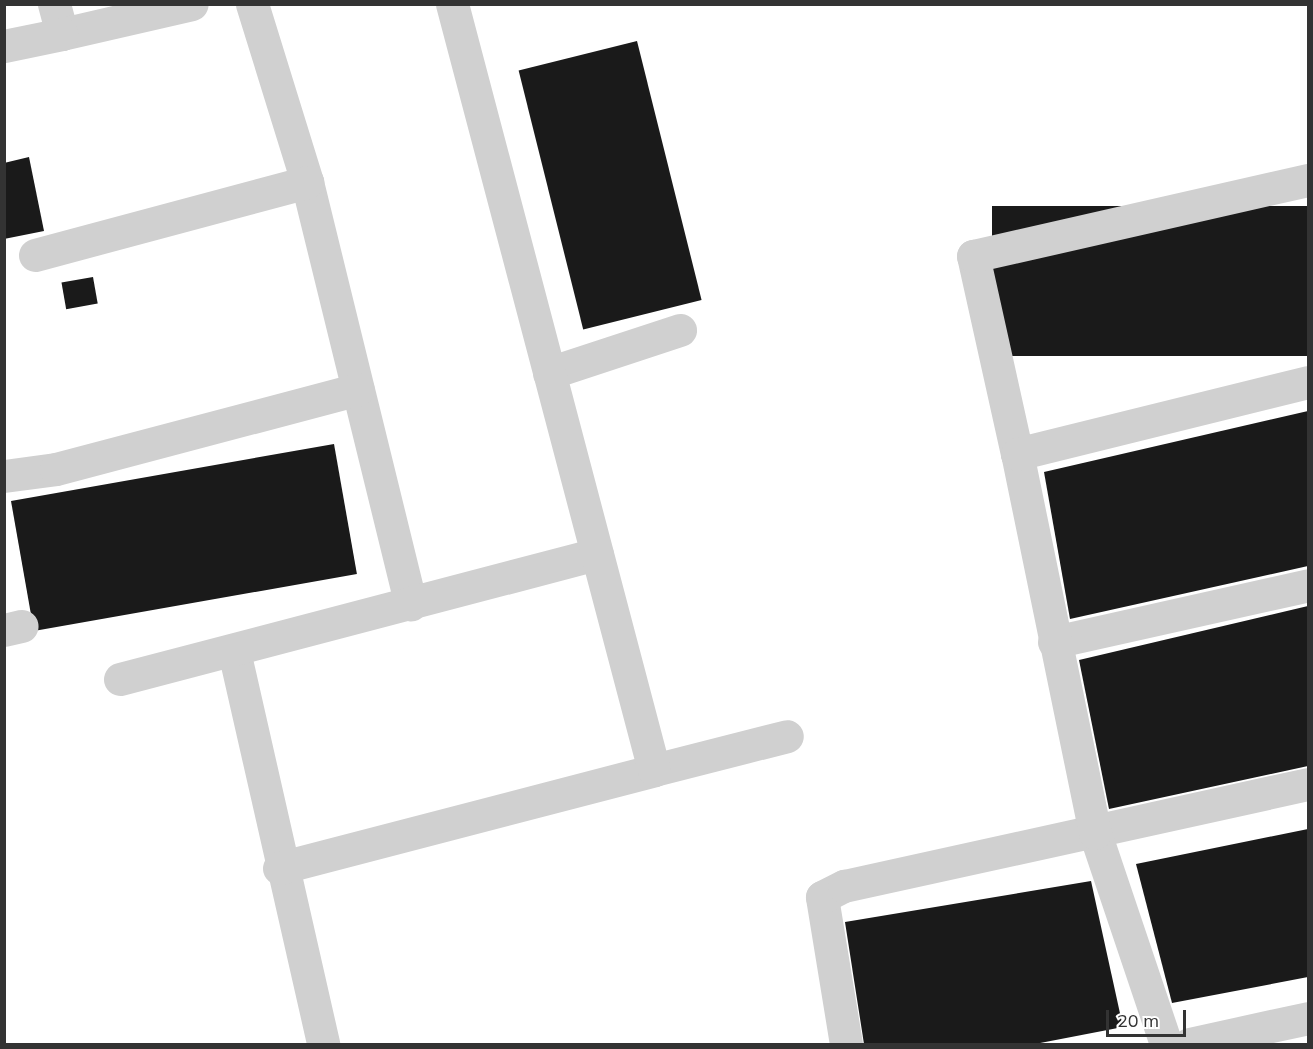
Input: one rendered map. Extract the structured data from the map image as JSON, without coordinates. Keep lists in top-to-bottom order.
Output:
{
  "scale_bar": "20 m"
}
